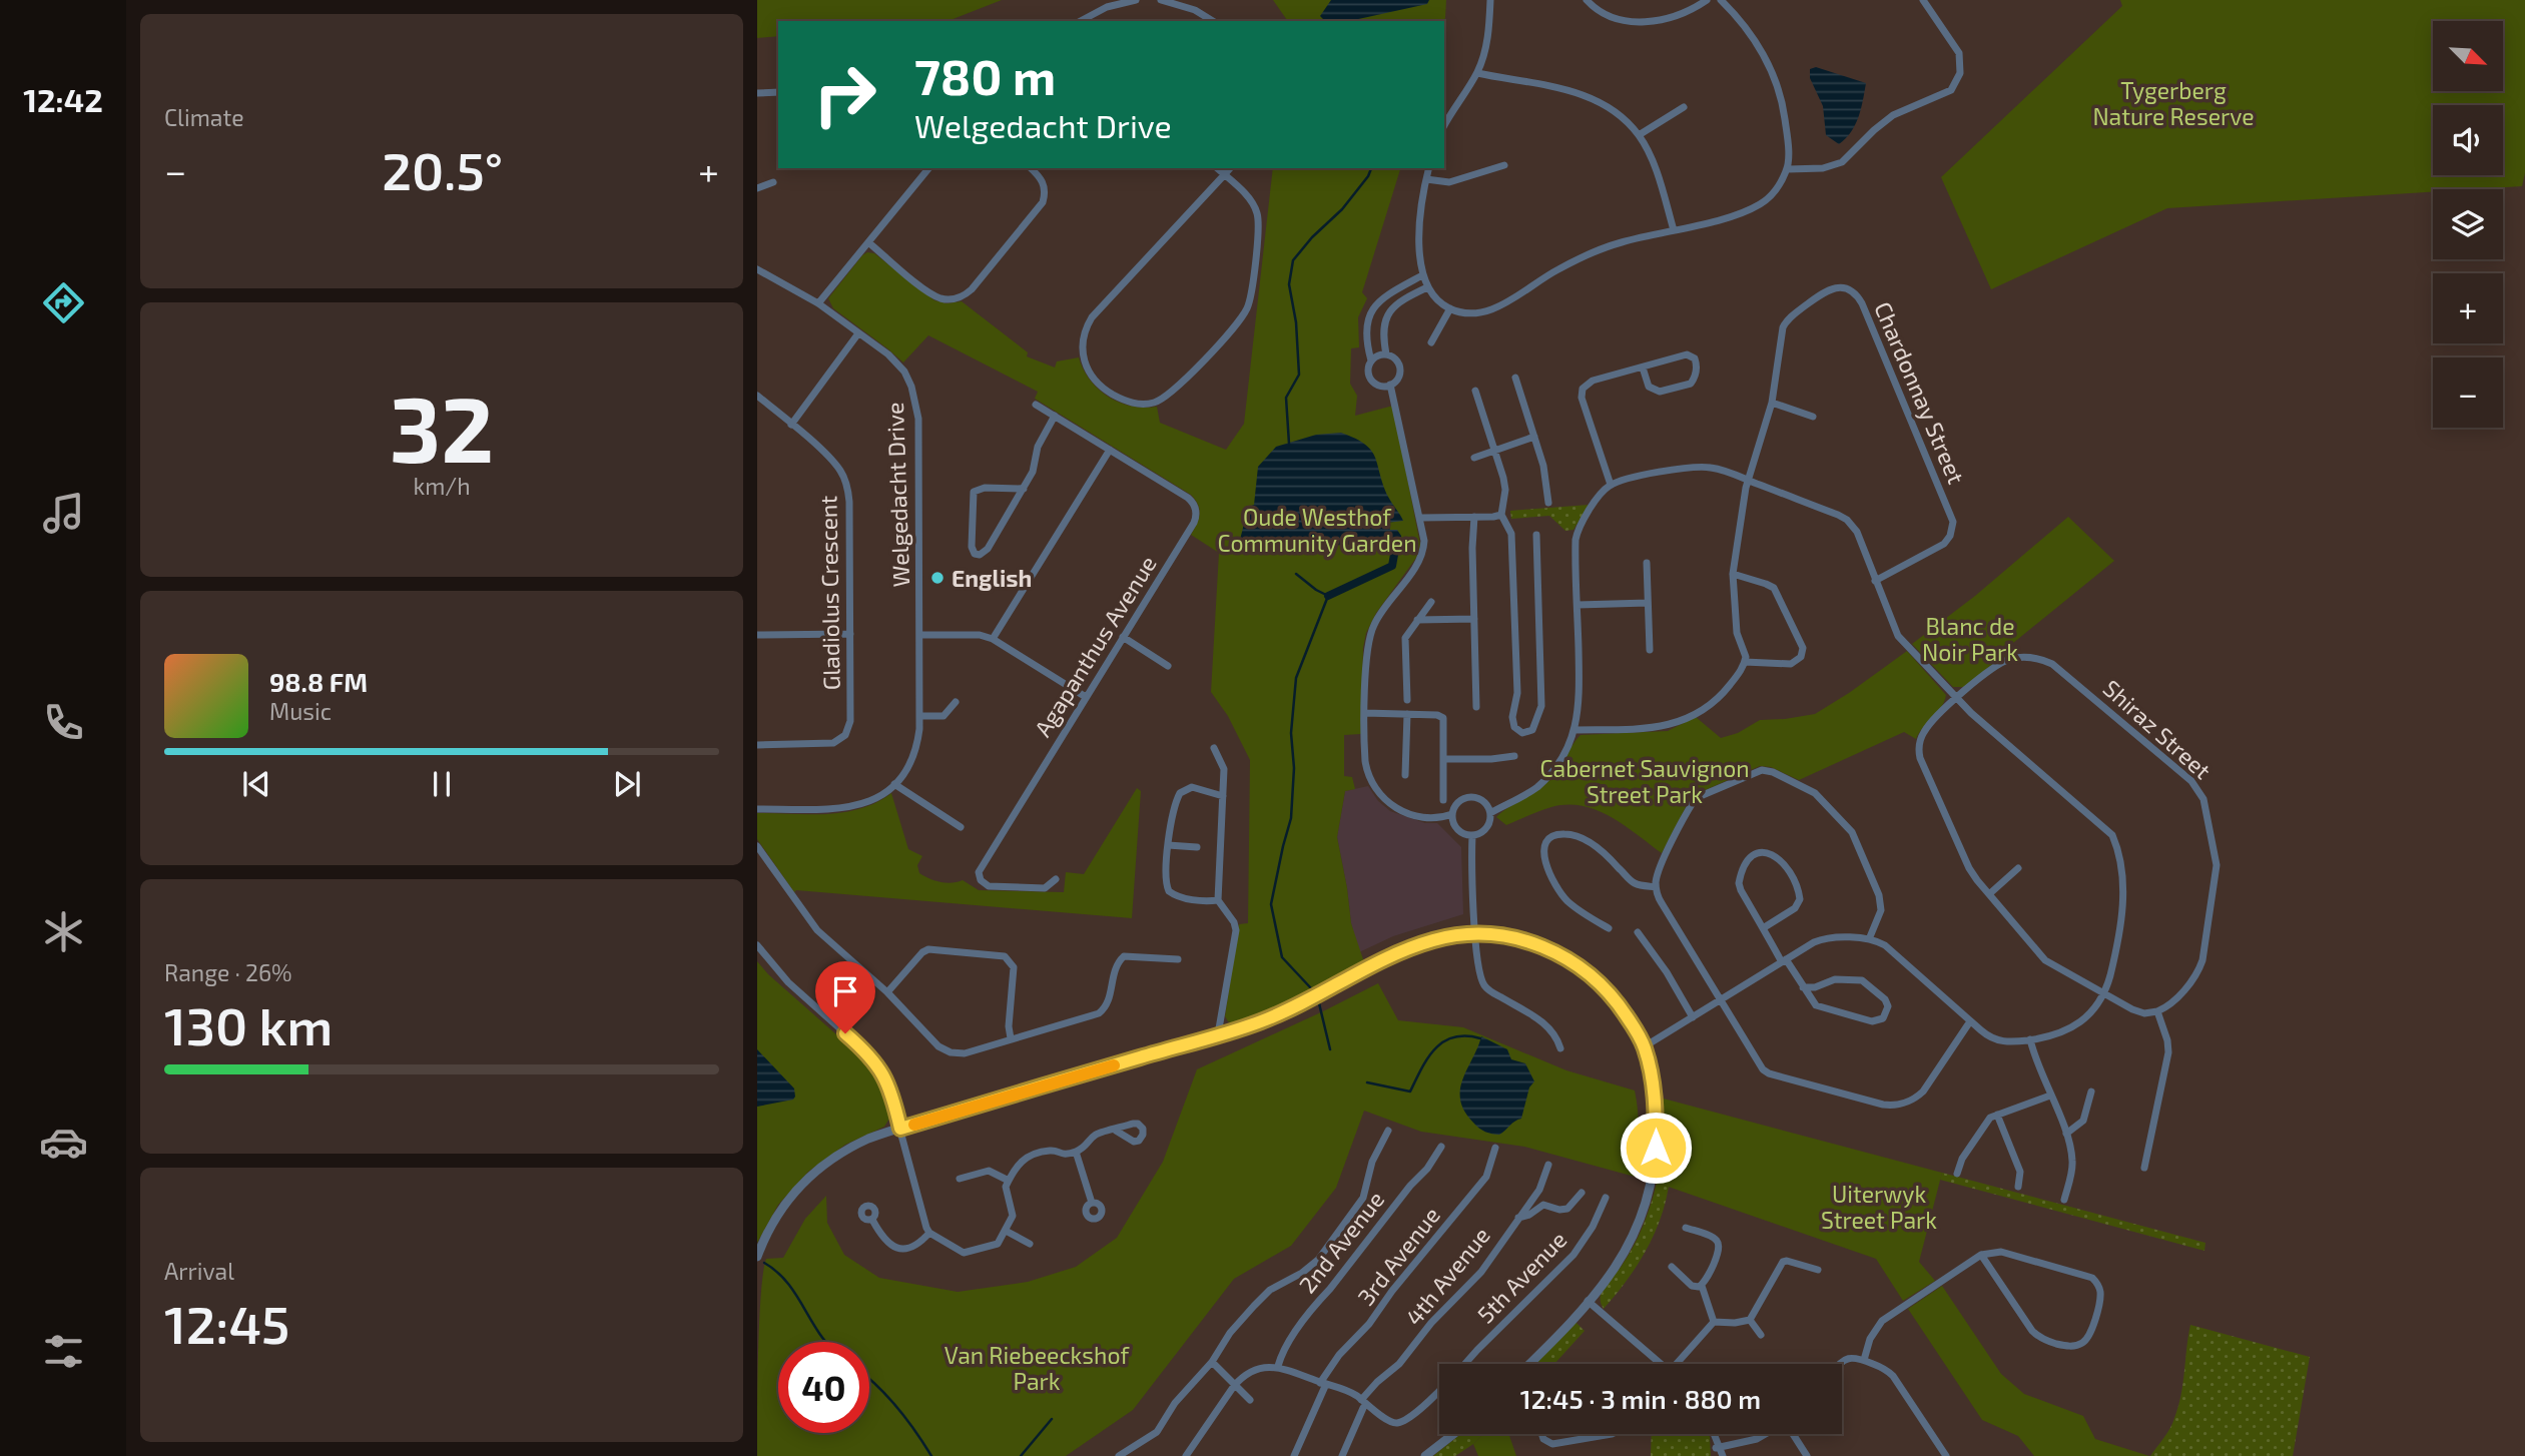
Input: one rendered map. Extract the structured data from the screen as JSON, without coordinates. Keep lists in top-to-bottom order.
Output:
{
  "streets": {
    "street": [
      "Chardonnay Street",
      "Welgedacht Drive",
      "Gladiolus Crescent",
      "Agapanthus Avenue",
      "Shiraz Street",
      "2nd Avenue",
      "3rd Avenue",
      "4th Avenue",
      "5th Avenue"
    ]
  },
  "crossings": [
    ["4th Avenue", "5th Avenue"]
  ],
  "parks": [
    "Tygerberg Nature Reserve",
    "Oude Westhof Community Garden",
    "Blanc de Noir Park",
    "Cabernet Sauvignon Street Park",
    "Uiterwyk Street Park",
    "Van Riebeeckshof Park"
  ],
  "places": ["English"],
  "north": "bottom right",
  "page": {
    "tabs": "12:42",
    "tile": [
      "Climate",
      ["32", "km/h"],
      ["Range · 26%", "130 km"],
      ["Arrival", "12:45"]
    ],
    "map_buttons": ["+", "−"],
    "turn": ["780 m", "Welgedacht Drive"],
    "heat": ["−", "20.5°", "+"],
    "song": ["98.8 FM", "Music"],
    "limit": "40",
    "trip": "12:45 · 3 min · 880 m"
  }
}
